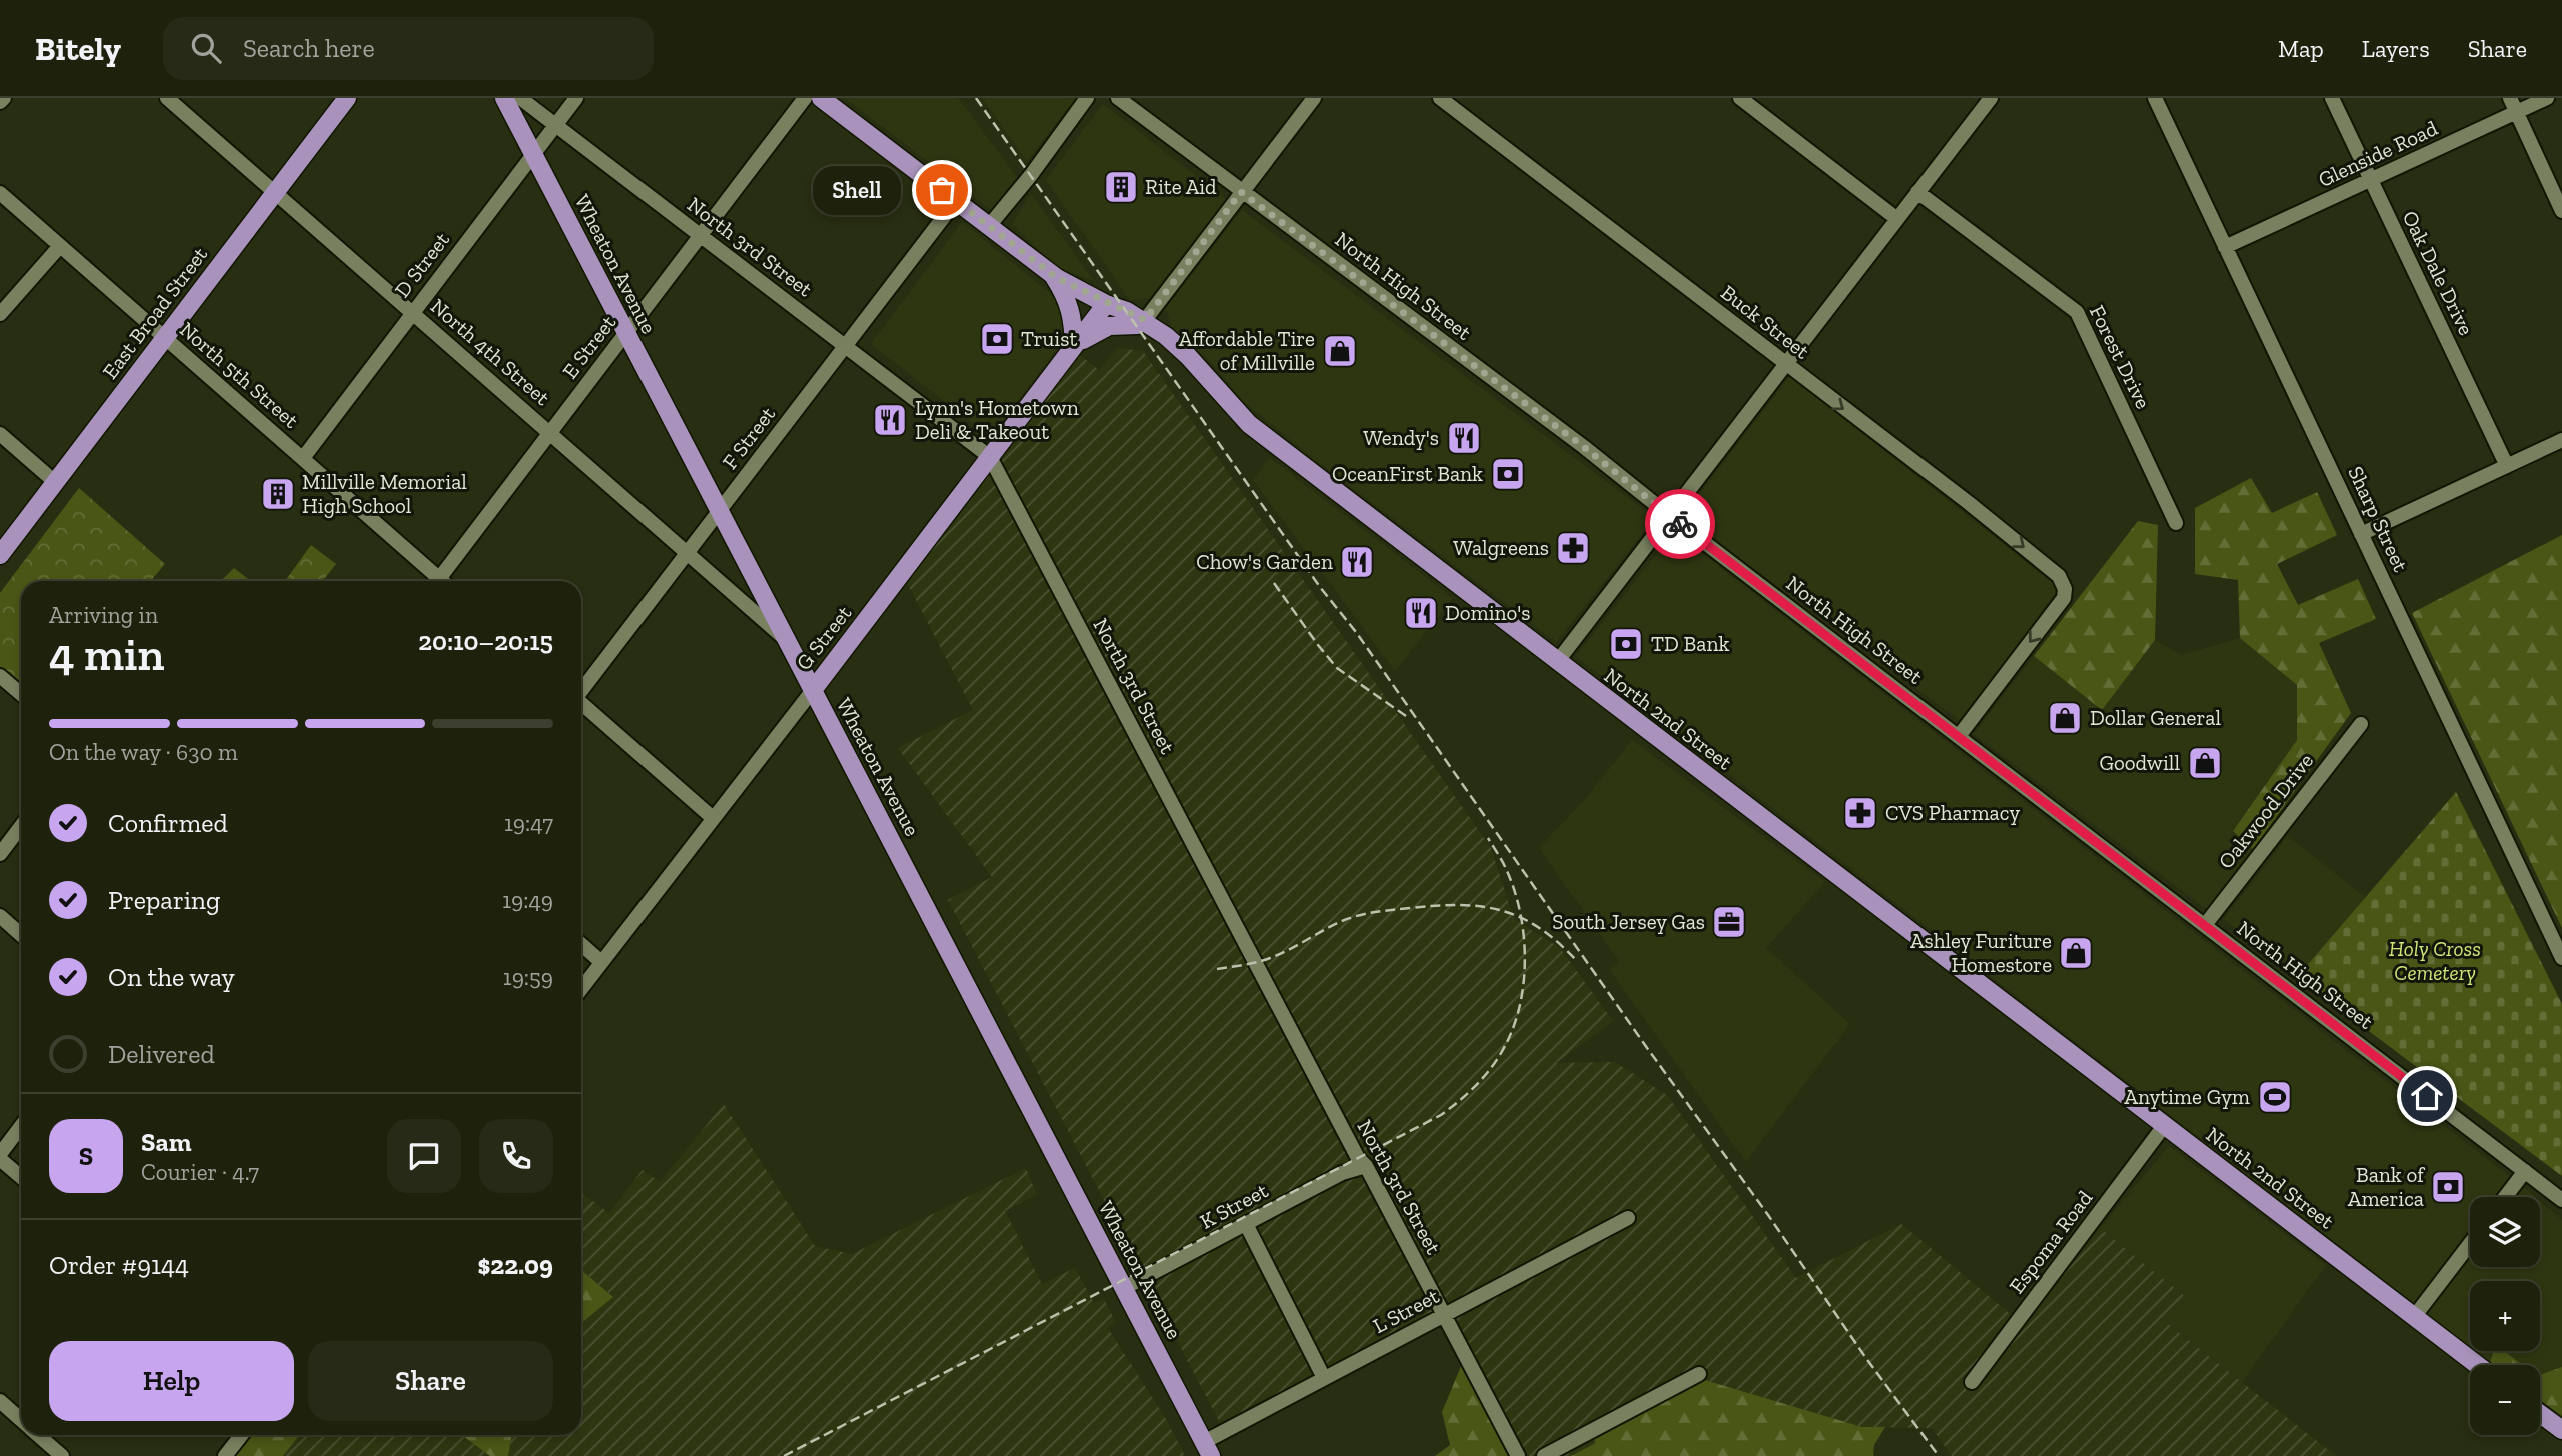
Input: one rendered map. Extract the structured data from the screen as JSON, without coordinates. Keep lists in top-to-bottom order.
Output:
{
  "streets": {
    "main road": [
      "Wheaton Avenue",
      "East Broad Street",
      "G Street",
      "North 2nd Street"
    ],
    "street": [
      "Glenside Road",
      "North 3rd Street",
      "D Street",
      "Oak Dale Drive",
      "North High Street",
      "Buck Street",
      "E Street",
      "North 4th Street",
      "Forest Drive",
      "North 5th Street",
      "F Street",
      "Sharp Street",
      "Oakwood Drive",
      "K Street",
      "Espoma Road",
      "L Street"
    ]
  },
  "crossings": [
    ["Glenside Road", "Oak Dale Drive"],
    ["Glenside Road", "Sharp Street"],
    ["North 3rd Street", "D Street"],
    ["North 3rd Street", "E Street"],
    ["North 3rd Street", "F Street"],
    ["North 3rd Street", "G Street"],
    ["North 3rd Street", "K Street"],
    ["North 3rd Street", "L Street"],
    ["Wheaton Avenue", "D Street"],
    ["Wheaton Avenue", "E Street"],
    ["Wheaton Avenue", "North 4th Street"],
    ["Wheaton Avenue", "F Street"],
    ["Wheaton Avenue", "G Street"],
    ["Wheaton Avenue", "K Street"],
    ["Wheaton Avenue", "L Street"],
    ["D Street", "North 4th Street"],
    ["D Street", "North 5th Street"],
    ["North High Street", "Buck Street"],
    ["North High Street", "Oakwood Drive"],
    ["East Broad Street", "North 4th Street"],
    ["East Broad Street", "North 5th Street"],
    ["E Street", "North 4th Street"],
    ["North 4th Street", "F Street"],
    ["F Street", "North 2nd Street"],
    ["G Street", "North 2nd Street"],
    ["North 2nd Street", "Espoma Road"]
  ],
  "parks": ["Holy Cross Cemetery"],
  "places": {
    "building": ["Rite Aid", "Millville Memorial High School"],
    "other": ["Shell"],
    "bank": [
      "Truist",
      "OceanFirst Bank",
      "TD Bank",
      "Bank of America"
    ],
    "shop": [
      "Affordable Tire of Millville",
      "Dollar General",
      "Goodwill",
      "Ashley Furiture Homestore"
    ],
    "restaurant": [
      "Lynn's Hometown Deli & Takeout",
      "Wendy's",
      "Chow's Garden",
      "Domino's"
    ],
    "pharmacy": ["Walgreens", "CVS Pharmacy"],
    "office": ["South Jersey Gas"],
    "sports": ["Anytime Gym"]
  },
  "page": {
    "header": "Bitely",
    "search": "Search here",
    "nav": ["Map", "Layers", "Share"],
    "bubble": "Shell",
    "heading": ["4 min", "Arriving in", "20:10–20:15"],
    "panel": [
      "Sam",
      "Courier · 4.7",
      "Order #9144",
      "$22.09"
    ],
    "bar": "On the way · 630 m",
    "list": [
      ["Confirmed", "19:47"],
      ["Preparing", "19:49"],
      ["On the way", "19:59"],
      "Delivered"
    ],
    "round": "S",
    "map_buttons": ["+", "−"],
    "buttons": ["Help", "Share"]
  }
}
